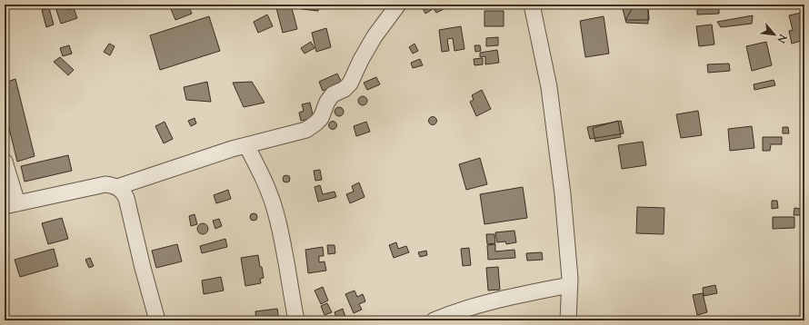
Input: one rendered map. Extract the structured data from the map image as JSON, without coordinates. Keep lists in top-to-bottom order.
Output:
{
  "north": "bottom right"
}
